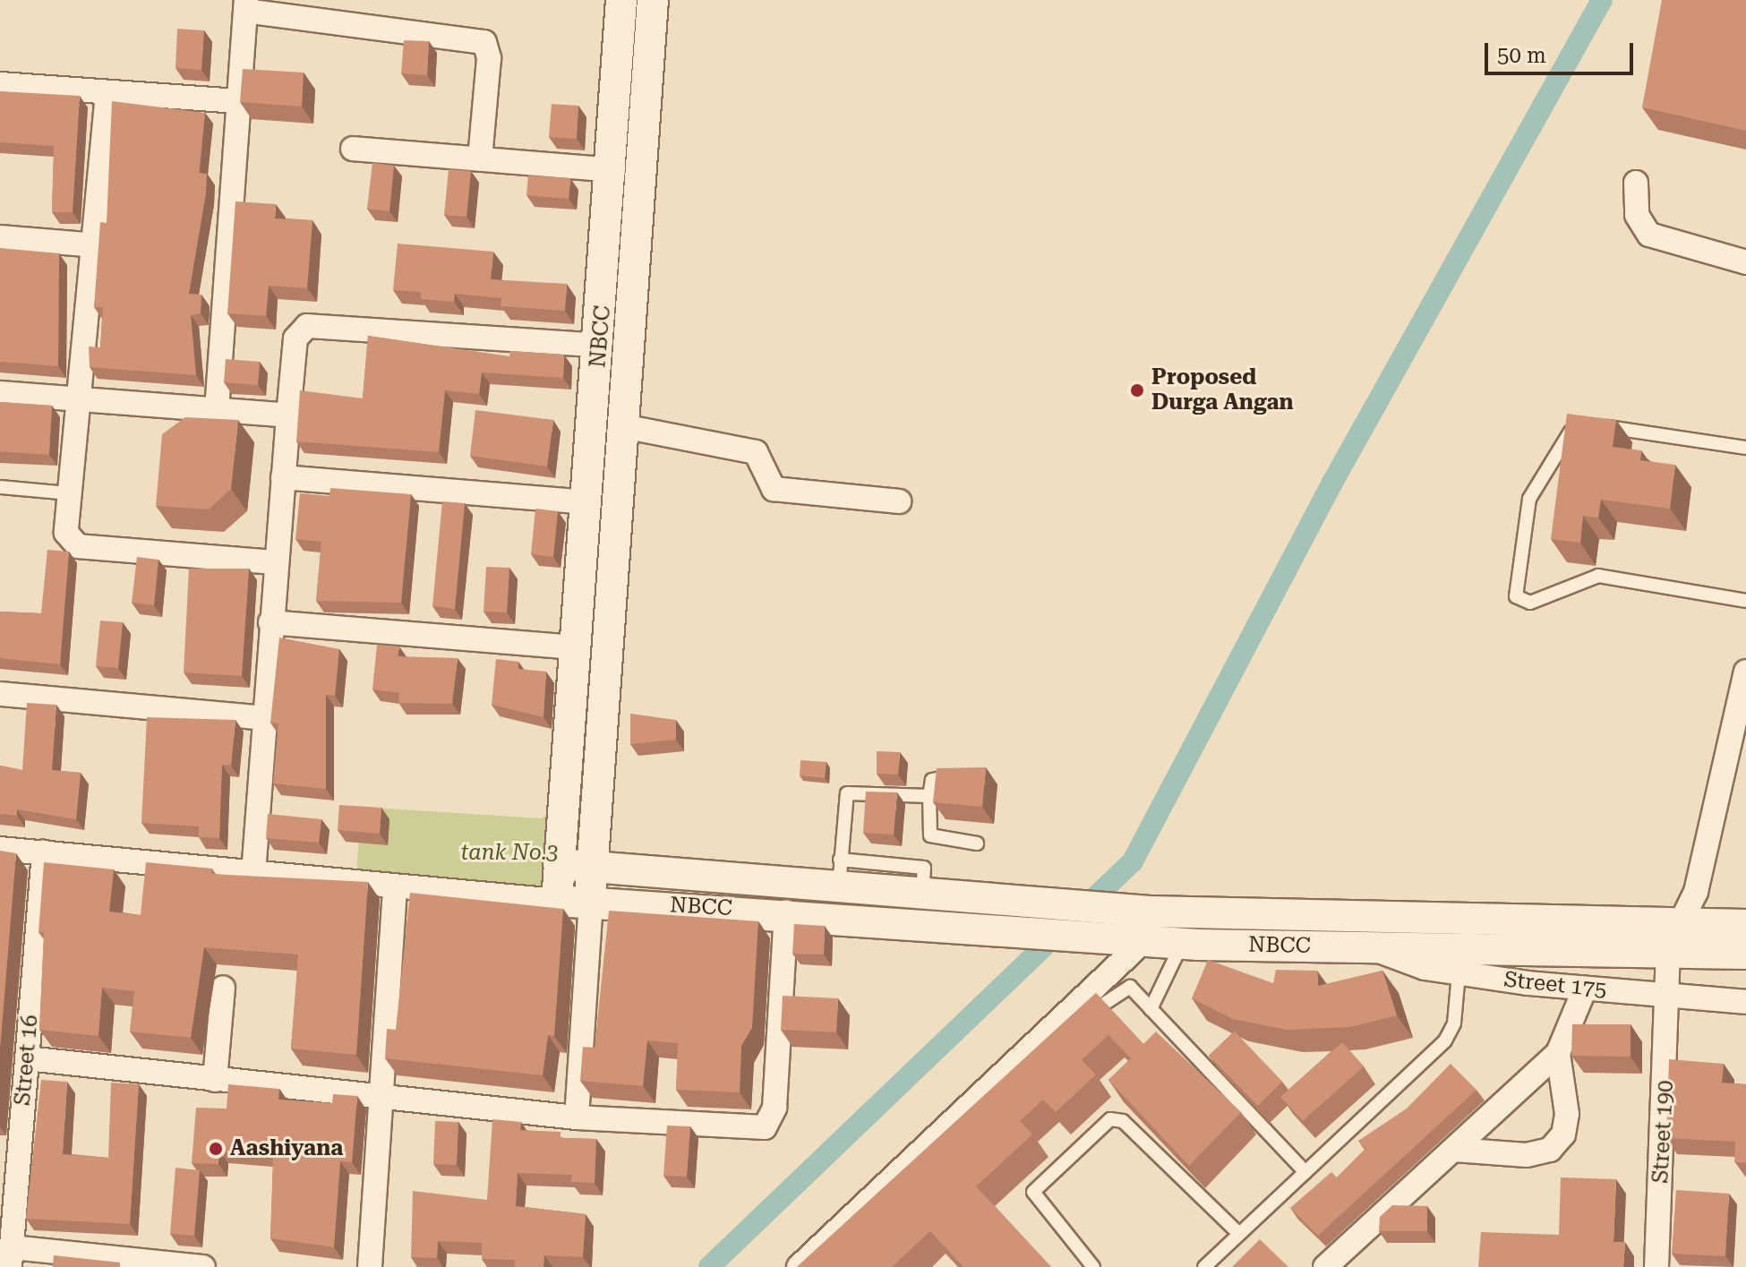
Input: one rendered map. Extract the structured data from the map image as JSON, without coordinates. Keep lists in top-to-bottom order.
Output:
{
  "streets": {
    "street": [
      "NBCC",
      "Street 175",
      "Street 16",
      "Street 190"
    ]
  },
  "crossings": [
    ["NBCC", "Street 175"],
    ["NBCC", "Street 190"],
    ["Street 175", "Street 190"]
  ],
  "parks": ["tank No.3"],
  "places": ["Proposed Durga Angan", "Aashiyana"],
  "scale_bar": "50 m"
}
